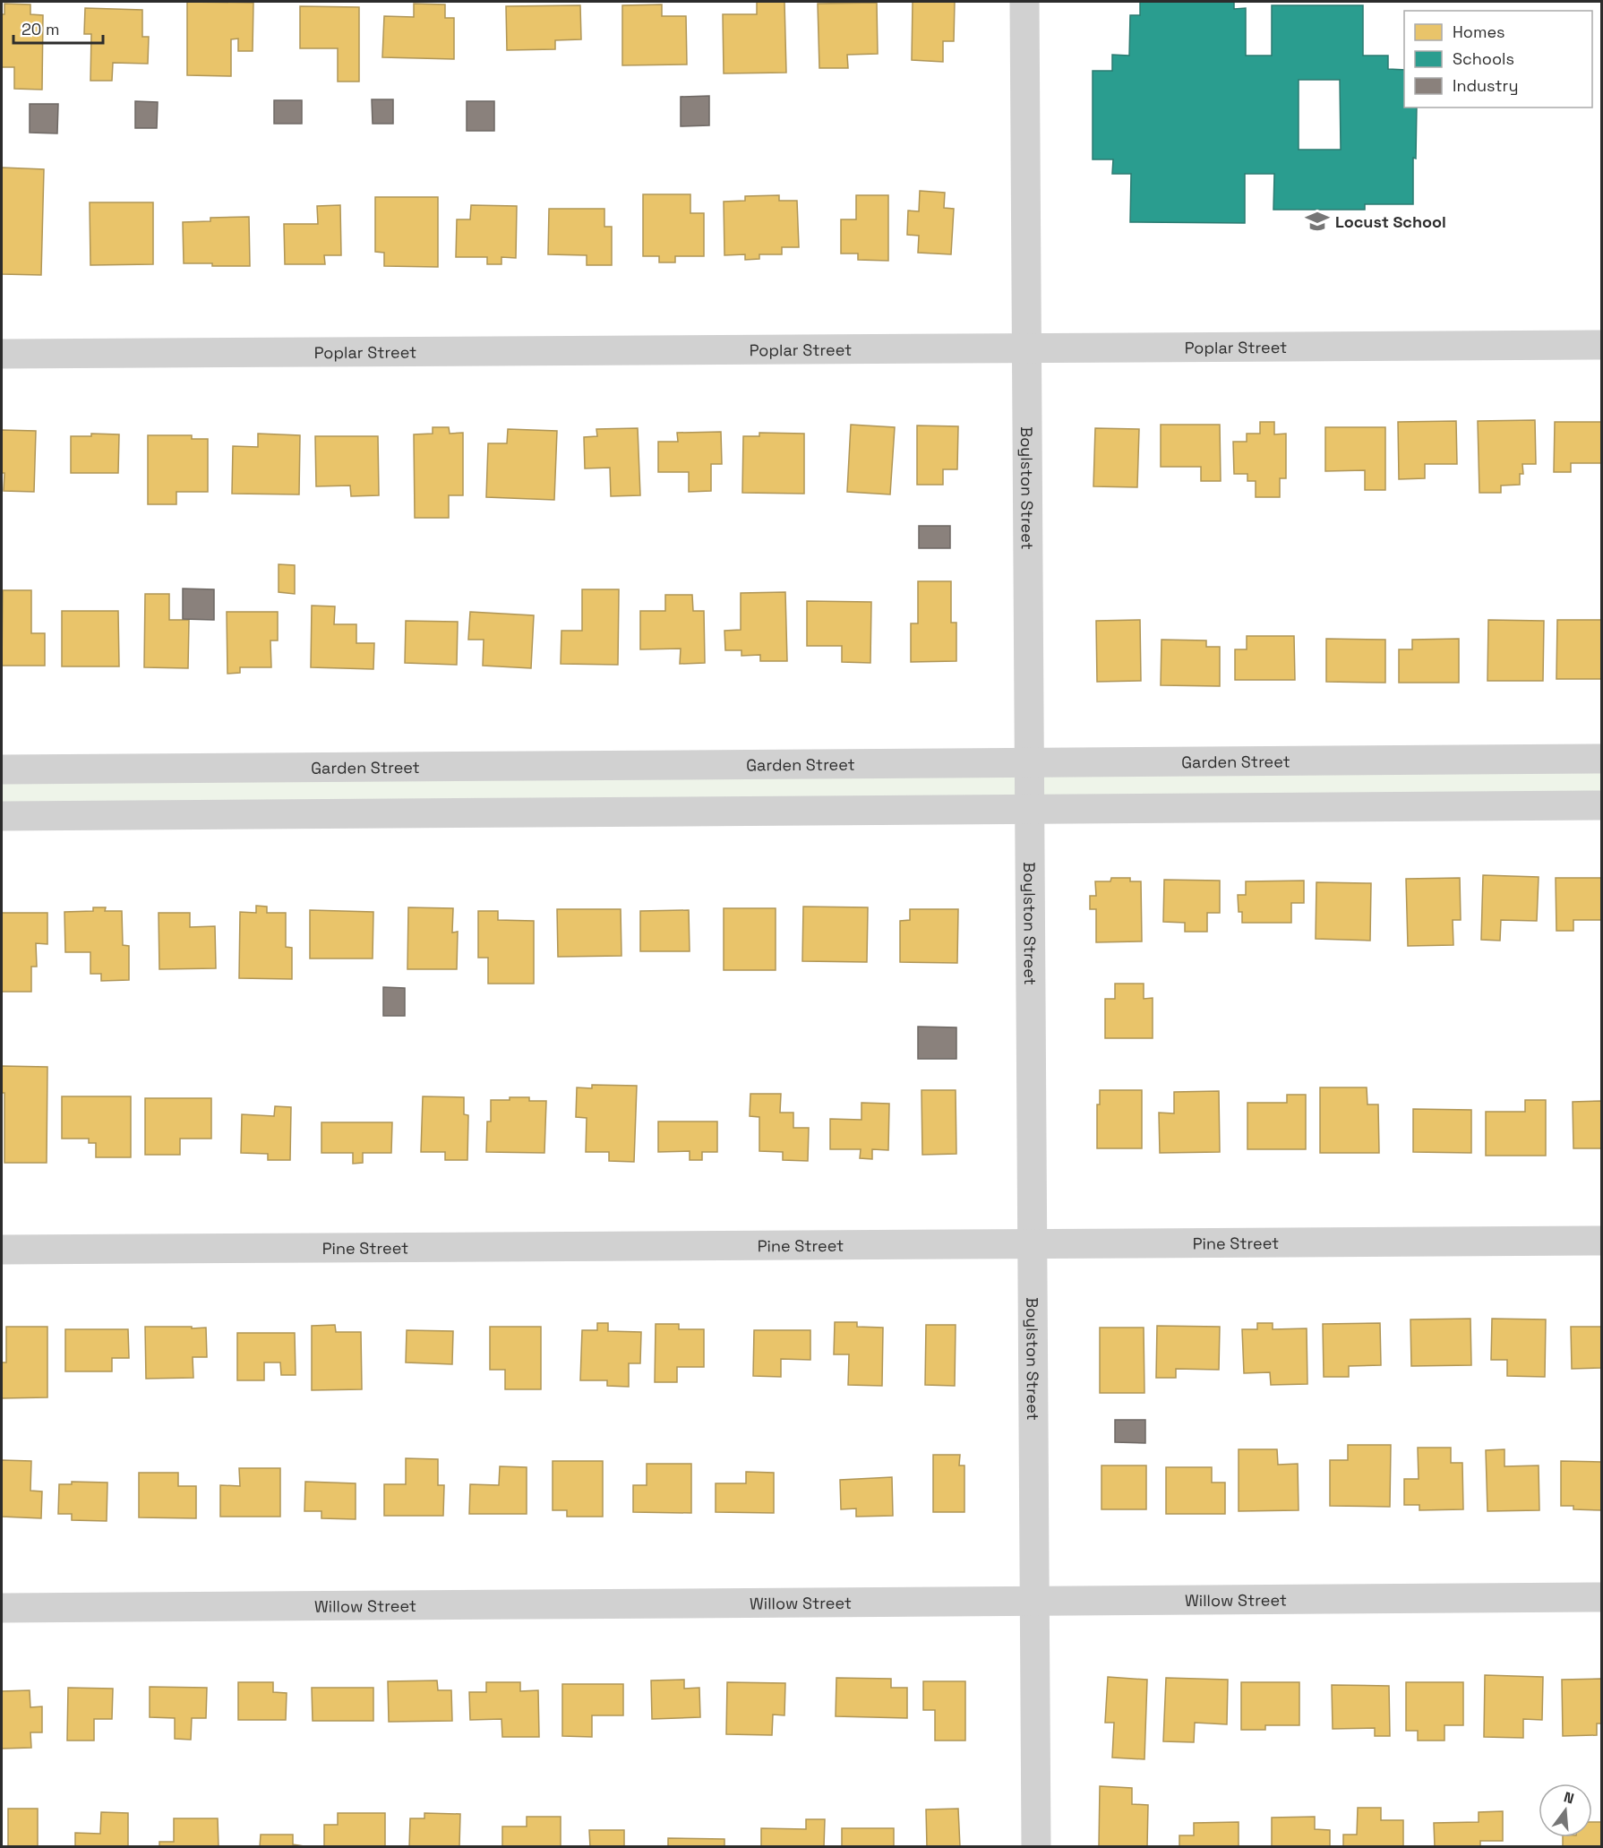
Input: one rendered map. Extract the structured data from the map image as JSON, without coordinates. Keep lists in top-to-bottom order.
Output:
{
  "streets": {
    "street": [
      "Poplar Street",
      "Boylston Street",
      "Garden Street",
      "Pine Street",
      "Willow Street"
    ]
  },
  "crossings": [
    ["Poplar Street", "Boylston Street"],
    ["Boylston Street", "Garden Street"],
    ["Boylston Street", "Pine Street"],
    ["Boylston Street", "Willow Street"]
  ],
  "places": {
    "school or university": ["Locust School"]
  },
  "legend": ["Homes", "Schools", "Industry"],
  "scale_bar": "20 m",
  "north": "top"
}
